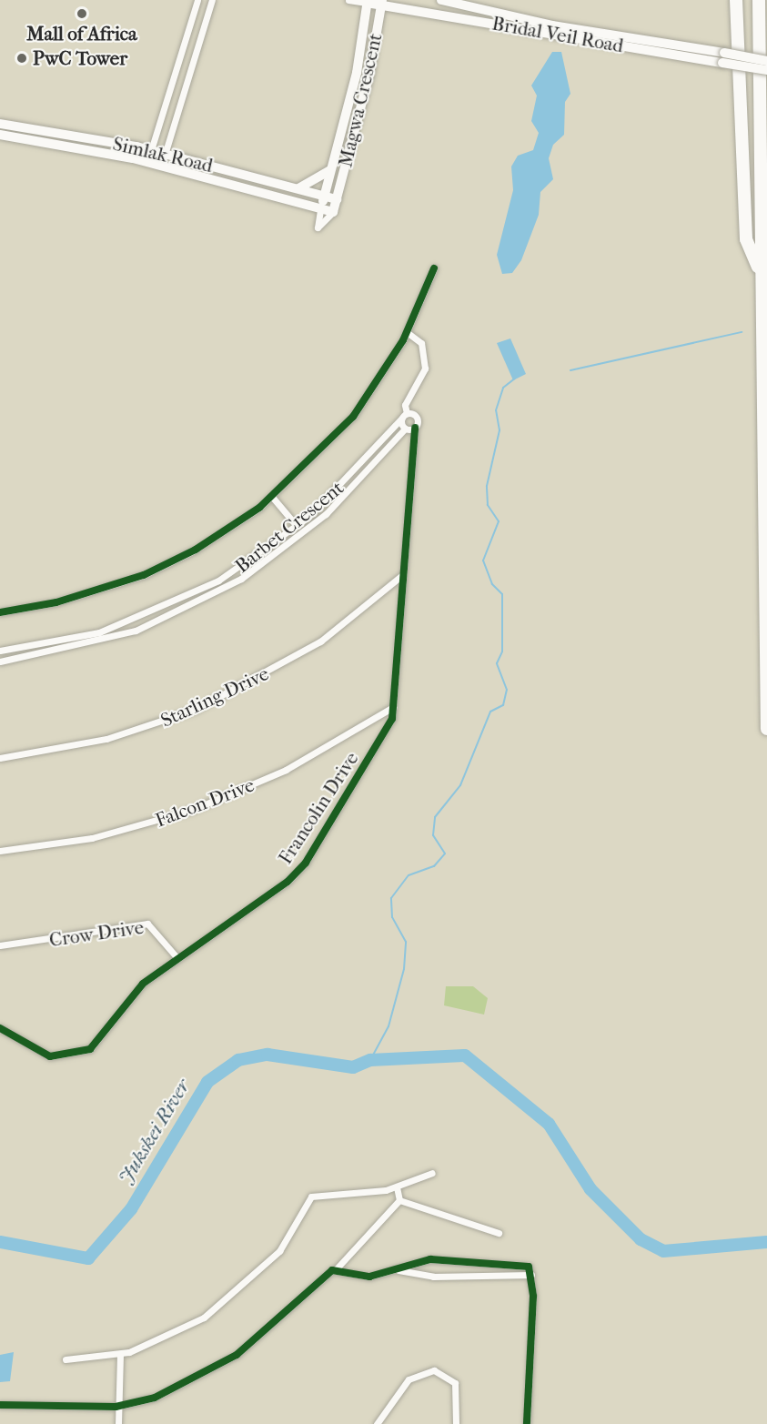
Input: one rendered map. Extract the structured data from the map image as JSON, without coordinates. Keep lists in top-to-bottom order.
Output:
{
  "streets": {
    "street": [
      "Bridal Veil Road",
      "Magwa Crescent",
      "Simlak Road",
      "Barbet Crescent",
      "Starling Drive",
      "Falcon Drive",
      "Francolin Drive",
      "Crow Drive"
    ]
  },
  "crossings": [
    ["Bridal Veil Road", "Magwa Crescent"],
    ["Magwa Crescent", "Simlak Road"],
    ["Starling Drive", "Francolin Drive"],
    ["Falcon Drive", "Francolin Drive"],
    ["Francolin Drive", "Crow Drive"]
  ],
  "water": ["Jukskei River"],
  "places": ["Mall of Africa", "PwC Tower"]
}
